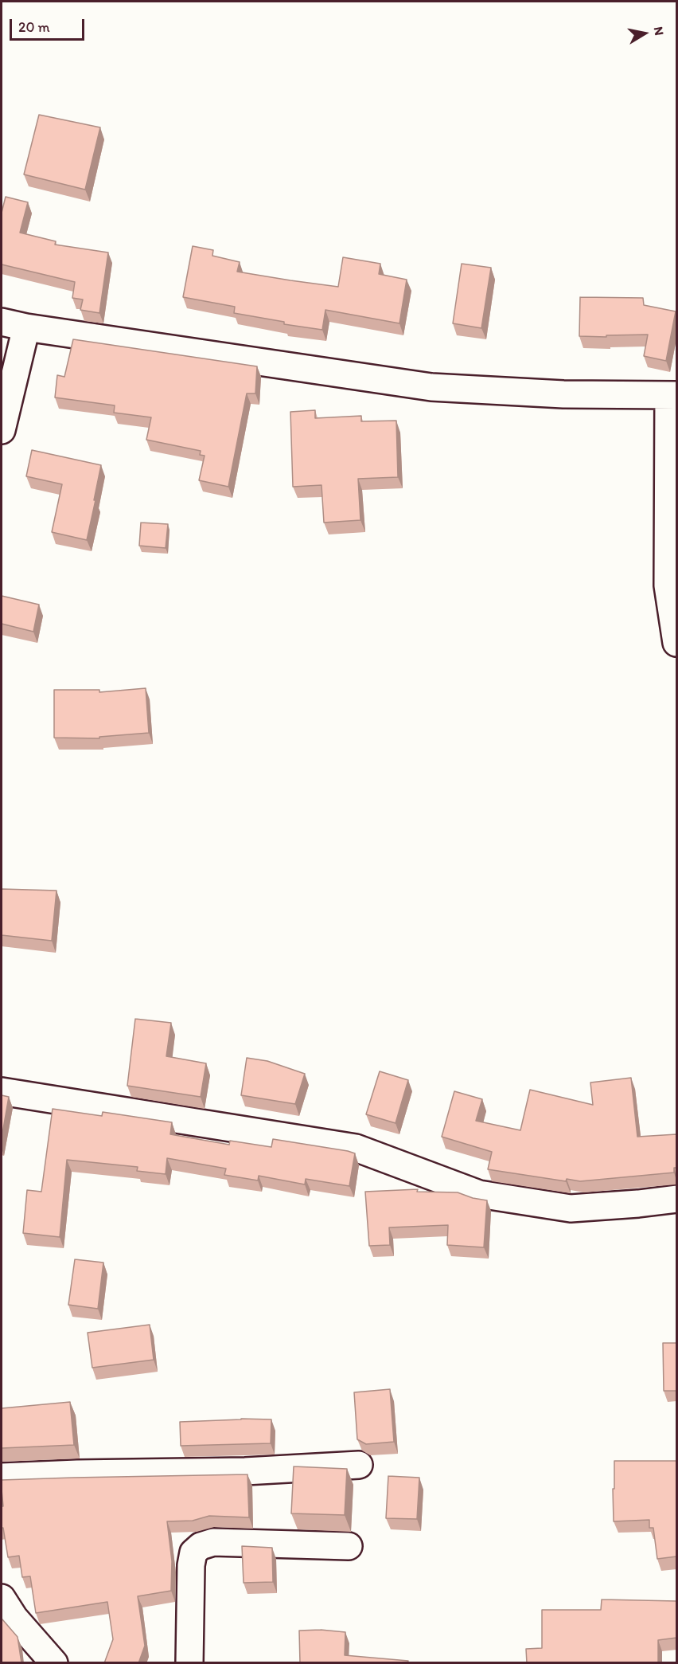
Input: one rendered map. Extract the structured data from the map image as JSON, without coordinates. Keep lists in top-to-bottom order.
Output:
{
  "scale_bar": "20 m",
  "north": "right"
}
